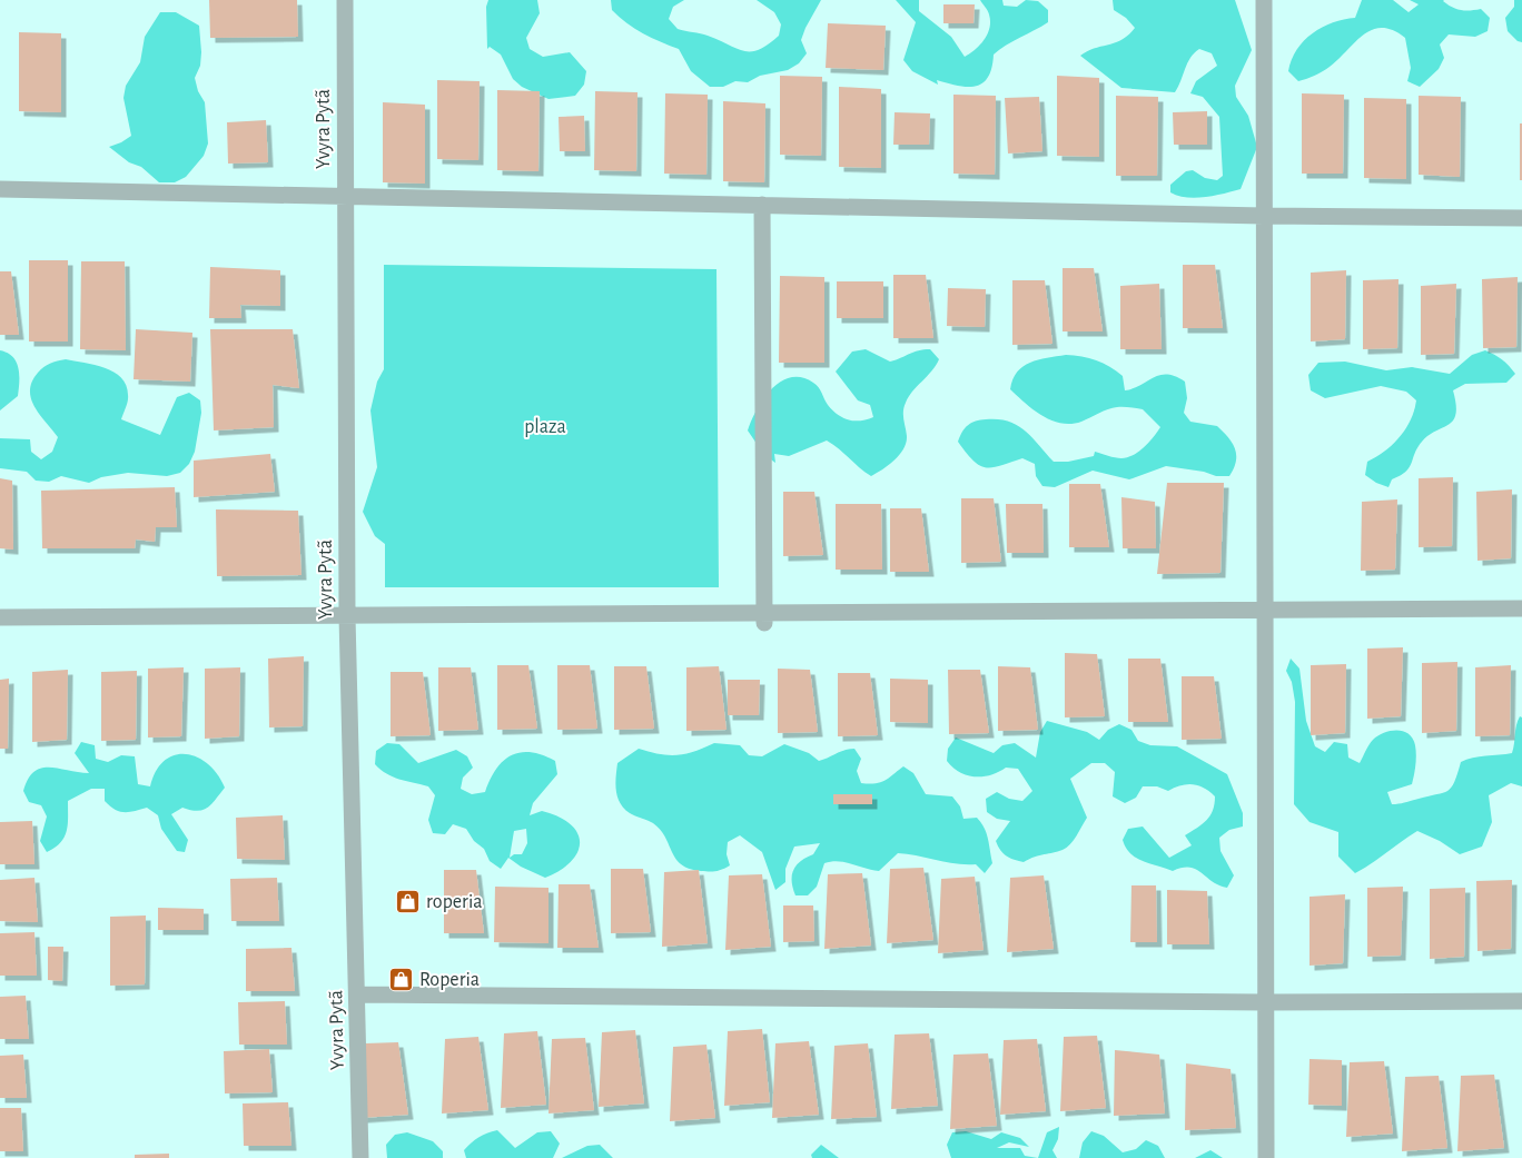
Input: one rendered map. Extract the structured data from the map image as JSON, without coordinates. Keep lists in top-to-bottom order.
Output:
{
  "streets": {
    "street": ["Yvyra Pytã"]
  },
  "parks": ["plaza"],
  "places": {
    "shop": ["roperia", "Roperia"]
  }
}
